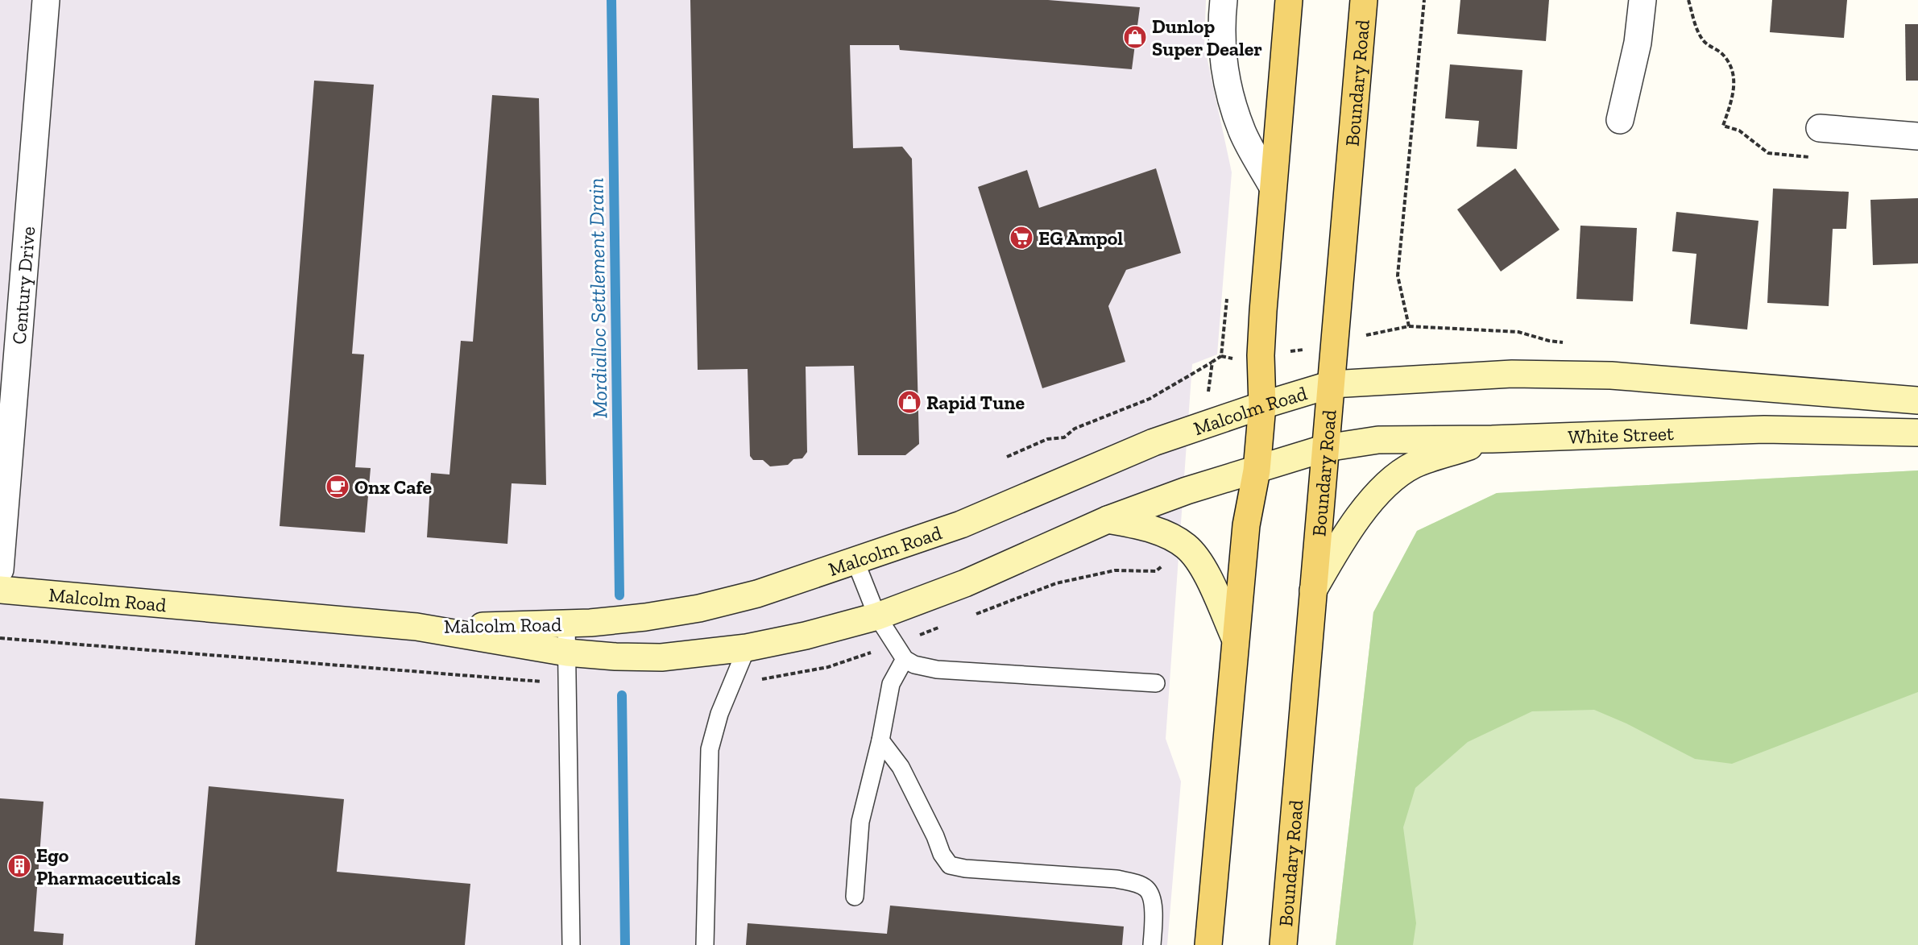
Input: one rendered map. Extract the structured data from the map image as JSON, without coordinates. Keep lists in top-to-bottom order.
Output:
{
  "streets": {
    "main road": ["Boundary Road"],
    "street": ["Century Drive", "Malcolm Road", "White Street"]
  },
  "crossings": [
    ["Boundary Road", "Malcolm Road"],
    ["Boundary Road", "White Street"],
    ["Malcolm Road", "White Street"]
  ],
  "water": ["Mordialloc Settlement Drain"],
  "places": {
    "shop": ["Dunlop Super Dealer", "Rapid Tune"],
    "supermarket": ["EG Ampol"],
    "cafe": ["Onx Cafe"],
    "building": ["Ego Pharmaceuticals"]
  }
}
